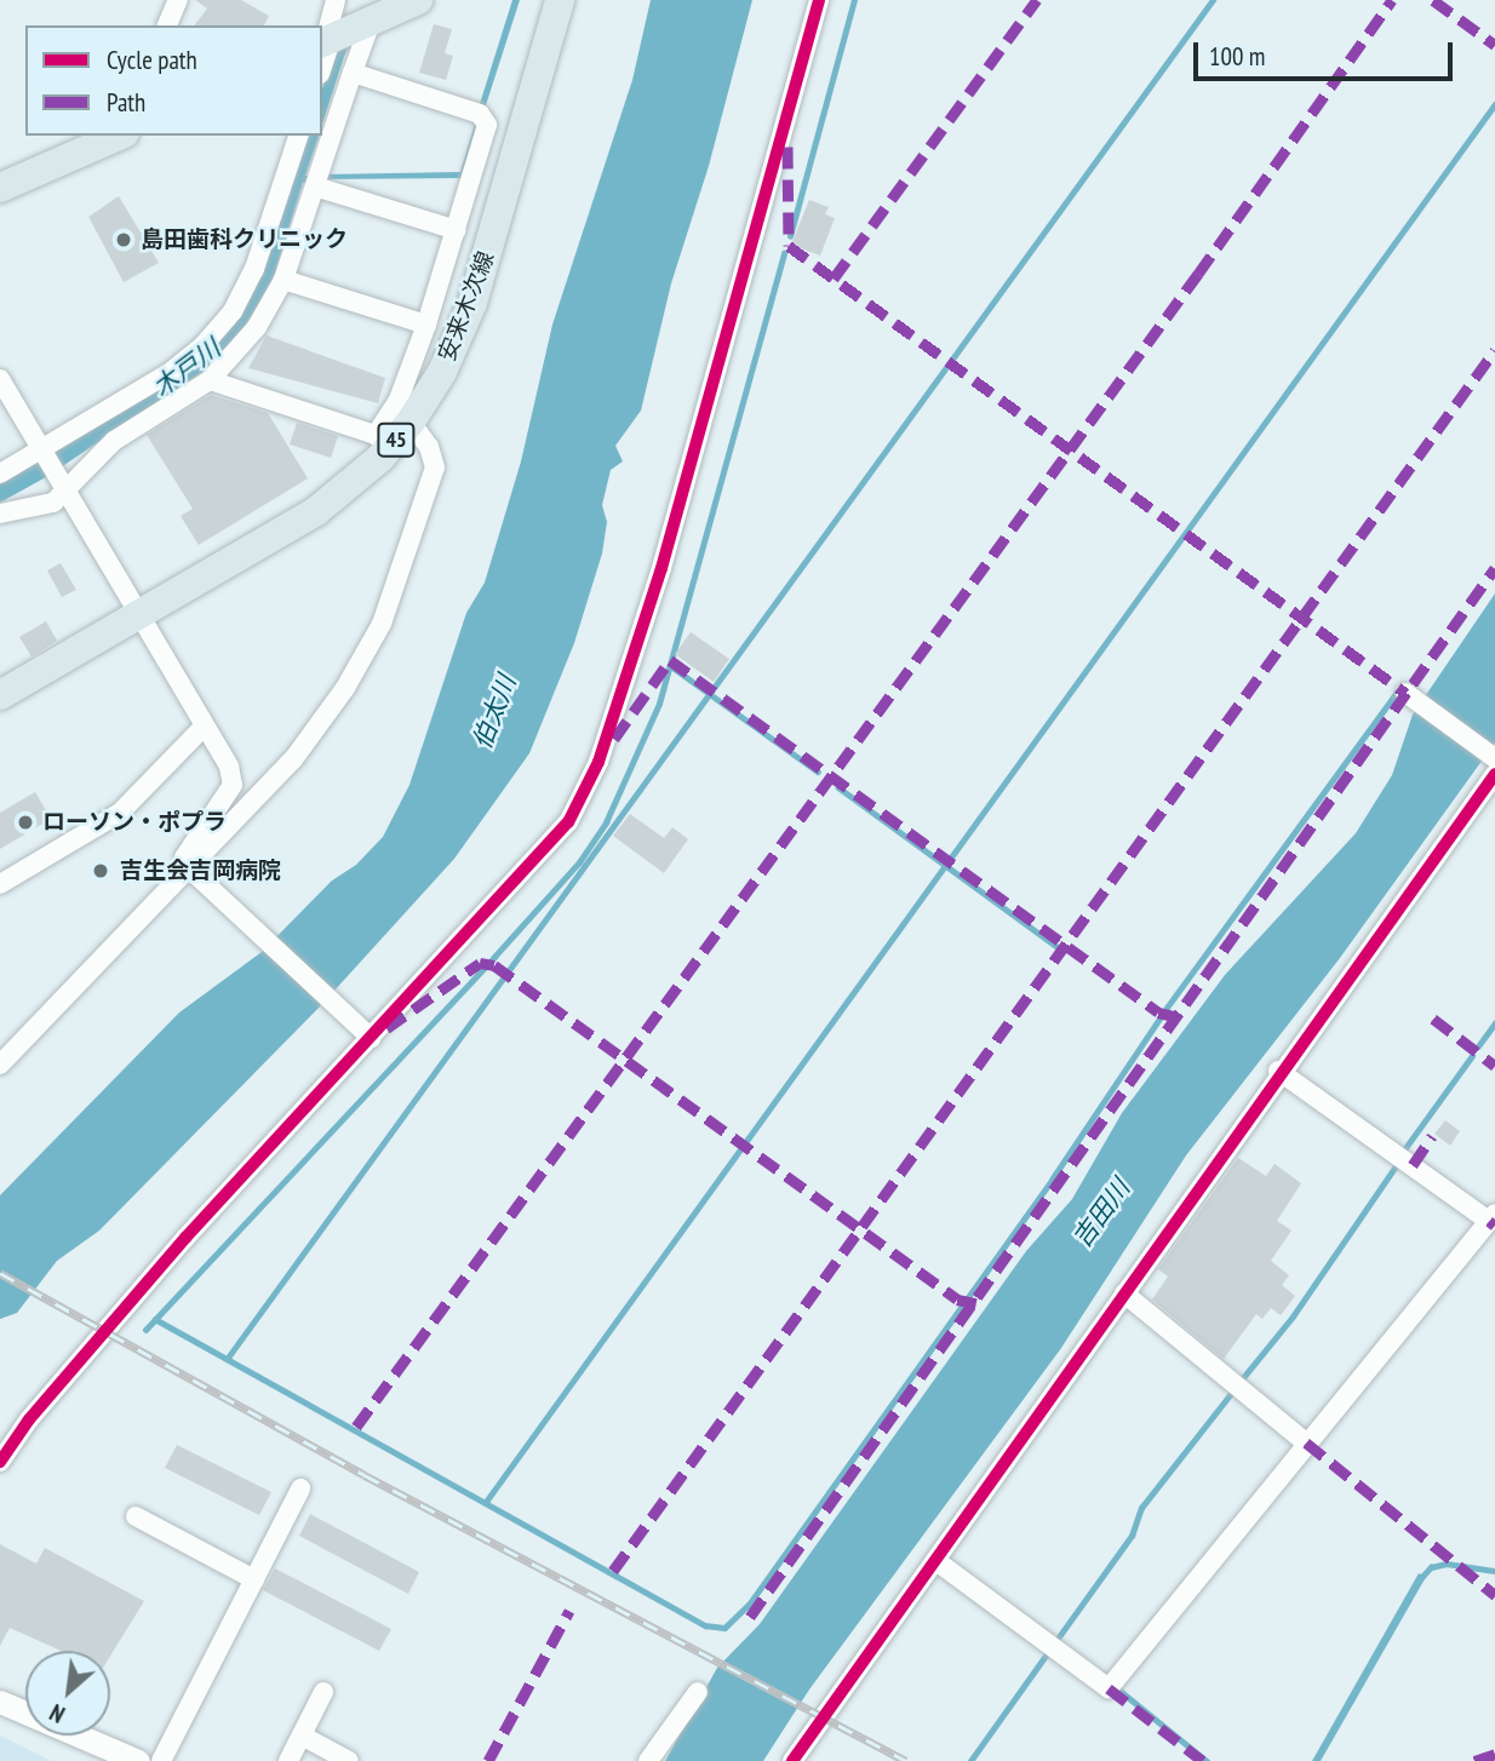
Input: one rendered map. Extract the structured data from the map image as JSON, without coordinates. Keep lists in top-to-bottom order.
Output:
{
  "streets": {
    "main road": ["安来木次線", "45"]
  },
  "water": ["木戸川", "伯太川", "吉田川"],
  "places": ["島田歯科クリニック", "ローソン・ポプラ", "吉生会吉岡病院"],
  "legend": ["Cycle path", "Path"],
  "scale_bar": "100 m",
  "north": "bottom left"
}
